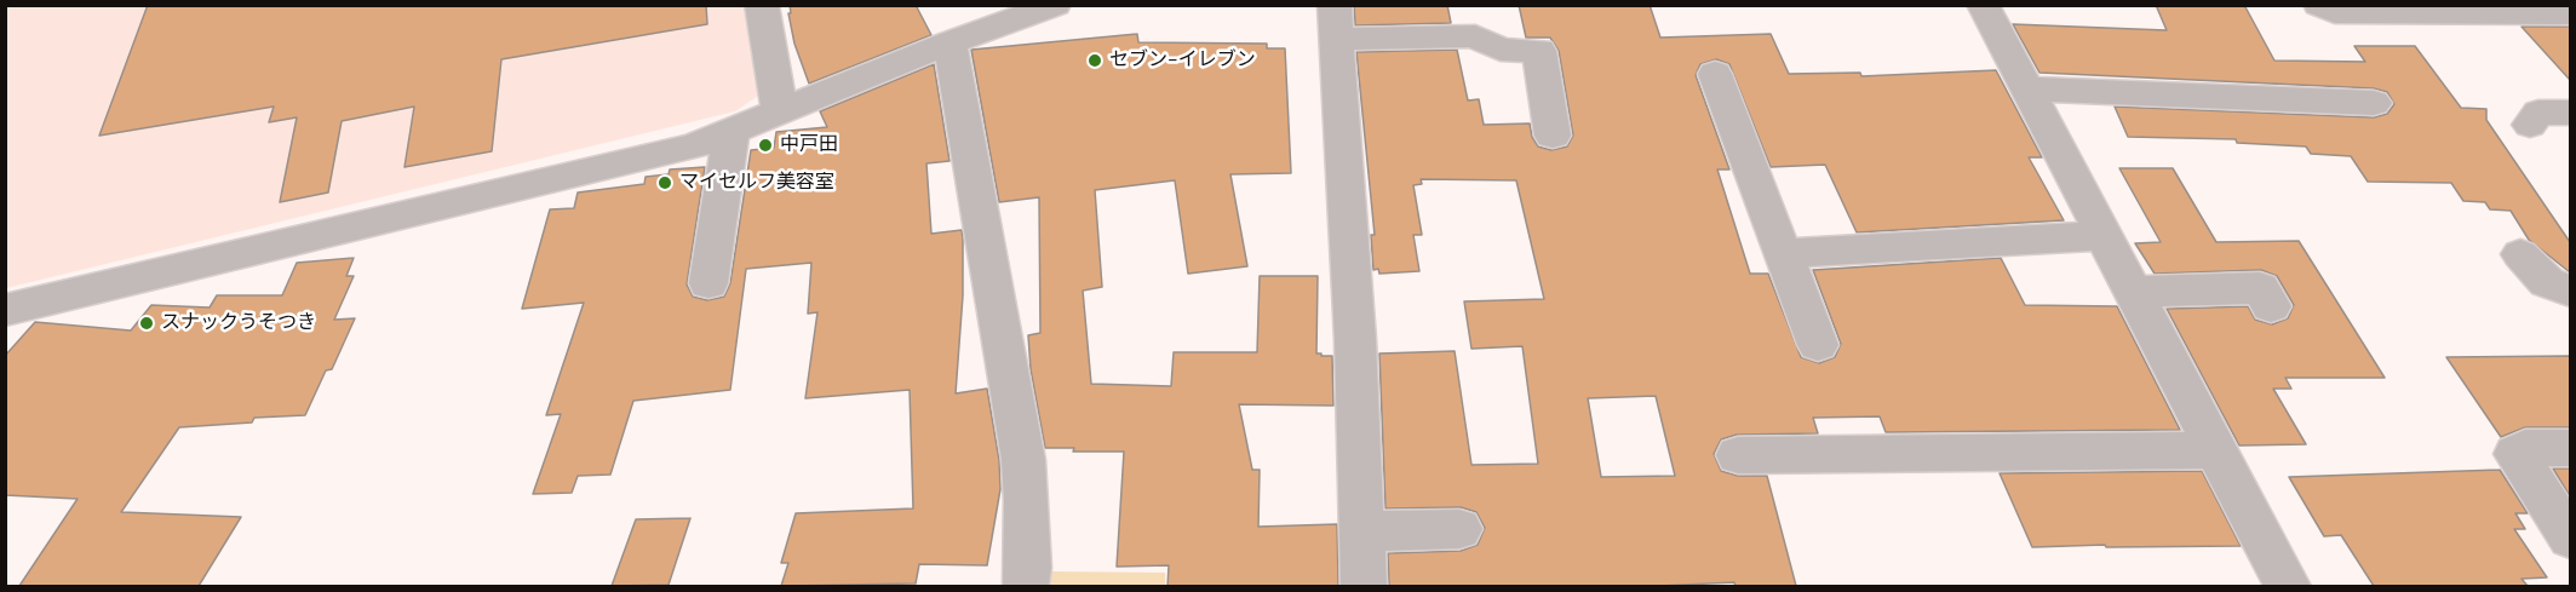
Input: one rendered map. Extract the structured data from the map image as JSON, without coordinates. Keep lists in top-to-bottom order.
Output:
{
  "places": [
    "セブン-イレブン",
    "中戸田",
    "マイセルフ美容室",
    "スナックうそつき"
  ]
}
